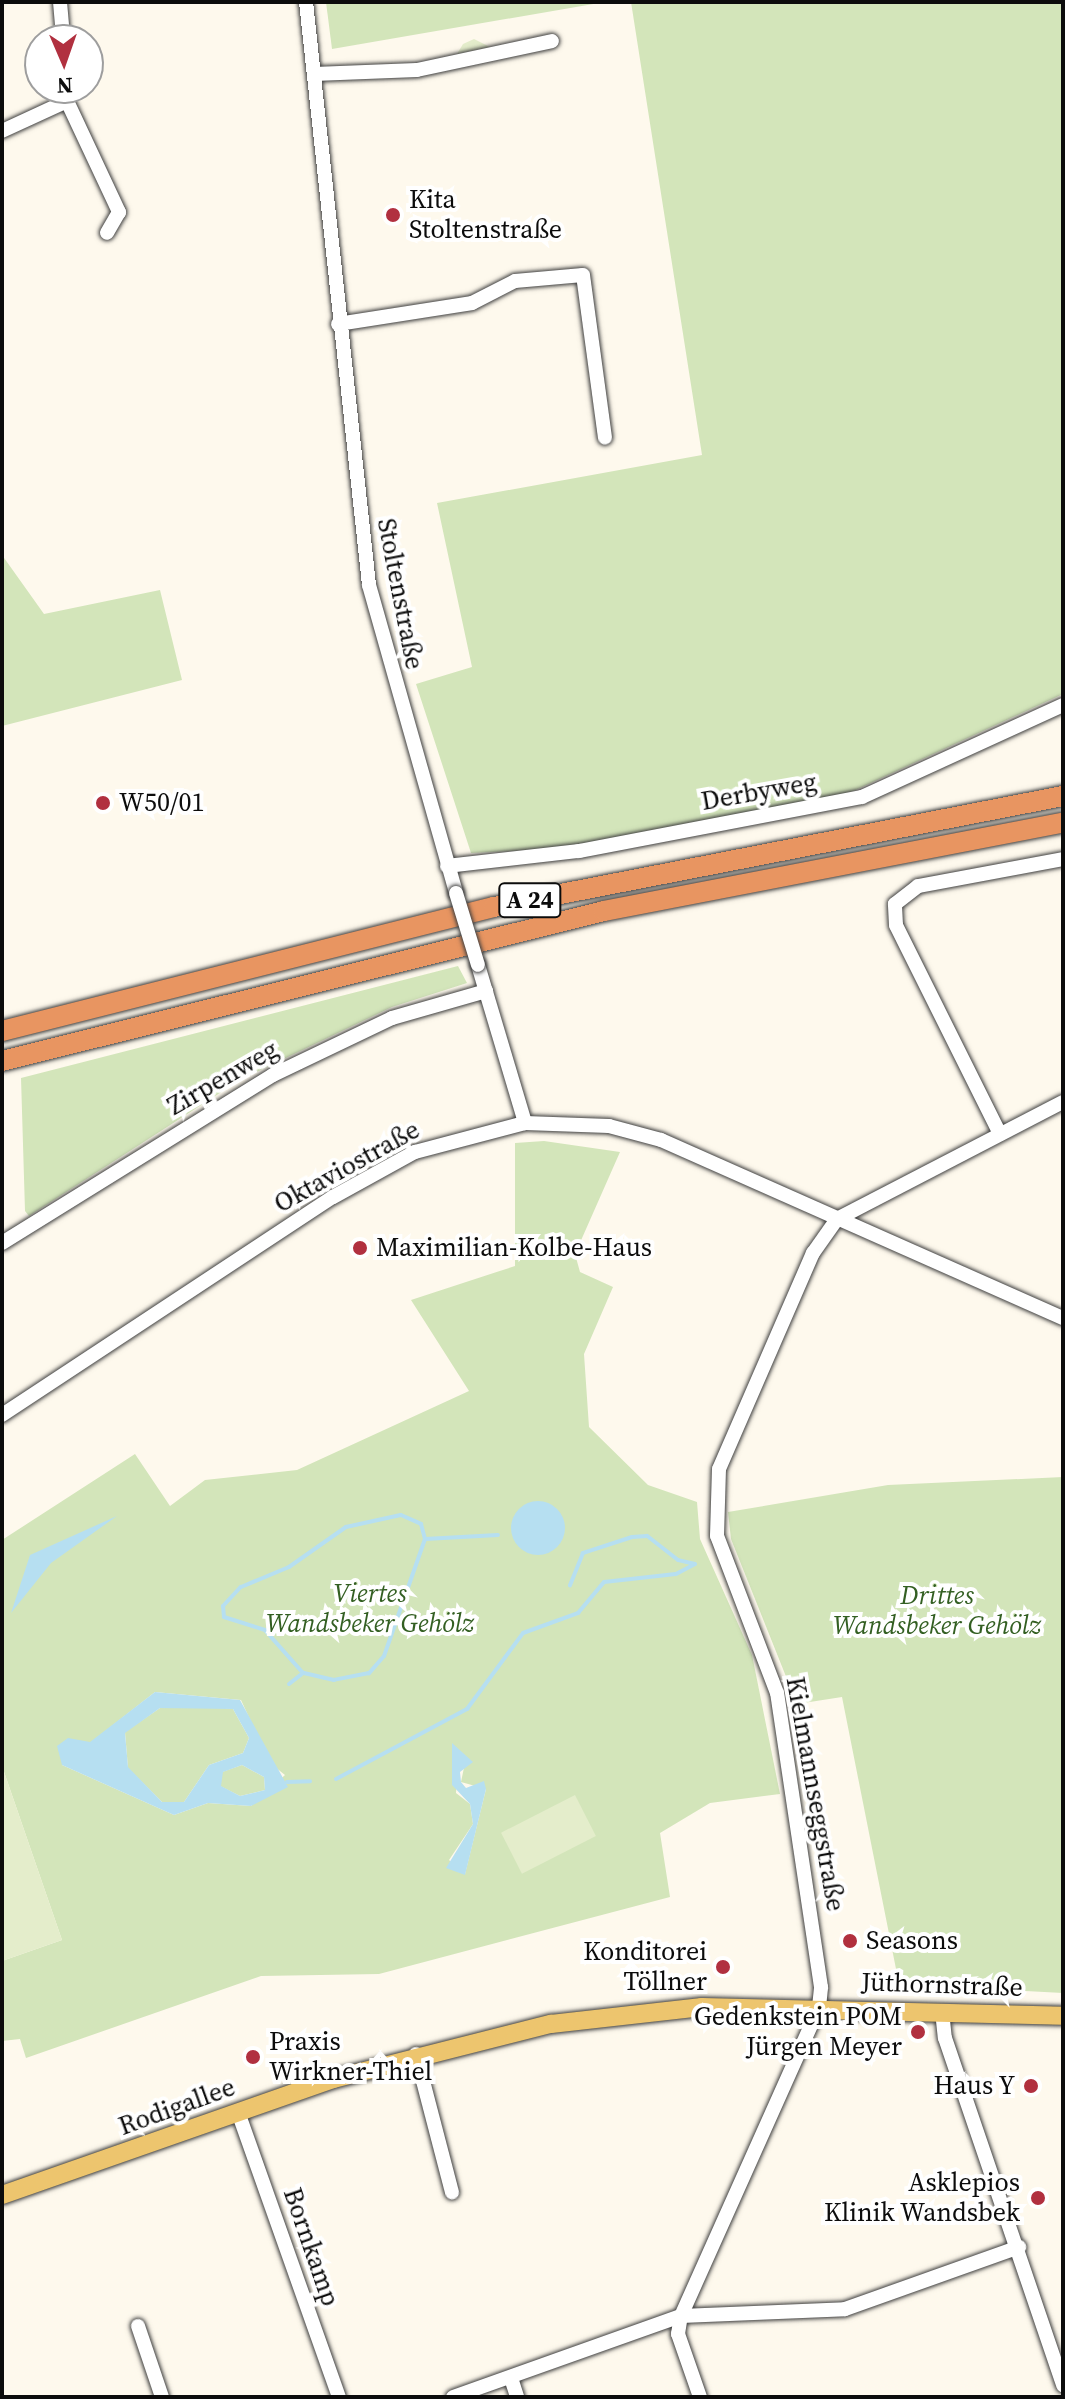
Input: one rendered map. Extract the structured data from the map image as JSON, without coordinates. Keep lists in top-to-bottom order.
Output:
{
  "streets": {
    "highway": ["A 24"],
    "main road": ["Jüthornstraße", "Rodigallee"],
    "street": [
      "Stoltenstraße",
      "Derbyweg",
      "Zirpenweg",
      "Oktaviostraße",
      "Kielmannseggstraße",
      "Bornkamp"
    ]
  },
  "crossings": [
    ["Stoltenstraße", "Derbyweg"],
    ["Stoltenstraße", "Zirpenweg"],
    ["Stoltenstraße", "Oktaviostraße"],
    ["Oktaviostraße", "Kielmannseggstraße"],
    ["Kielmannseggstraße", "Jüthornstraße"],
    ["Kielmannseggstraße", "Rodigallee"],
    ["Jüthornstraße", "Rodigallee"],
    ["Rodigallee", "Bornkamp"]
  ],
  "parks": ["Viertes Wandsbeker Gehölz", "Drittes Wandsbeker Gehölz"],
  "places": [
    "Kita Stoltenstraße",
    "W50/01",
    "Maximilian-Kolbe-Haus",
    "Seasons",
    "Konditorei Töllner",
    "Gedenkstein POM Jürgen Meyer",
    "Praxis Wirkner-Thiel",
    "Haus Y",
    "Asklepios Klinik Wandsbek"
  ],
  "north": "bottom"
}
